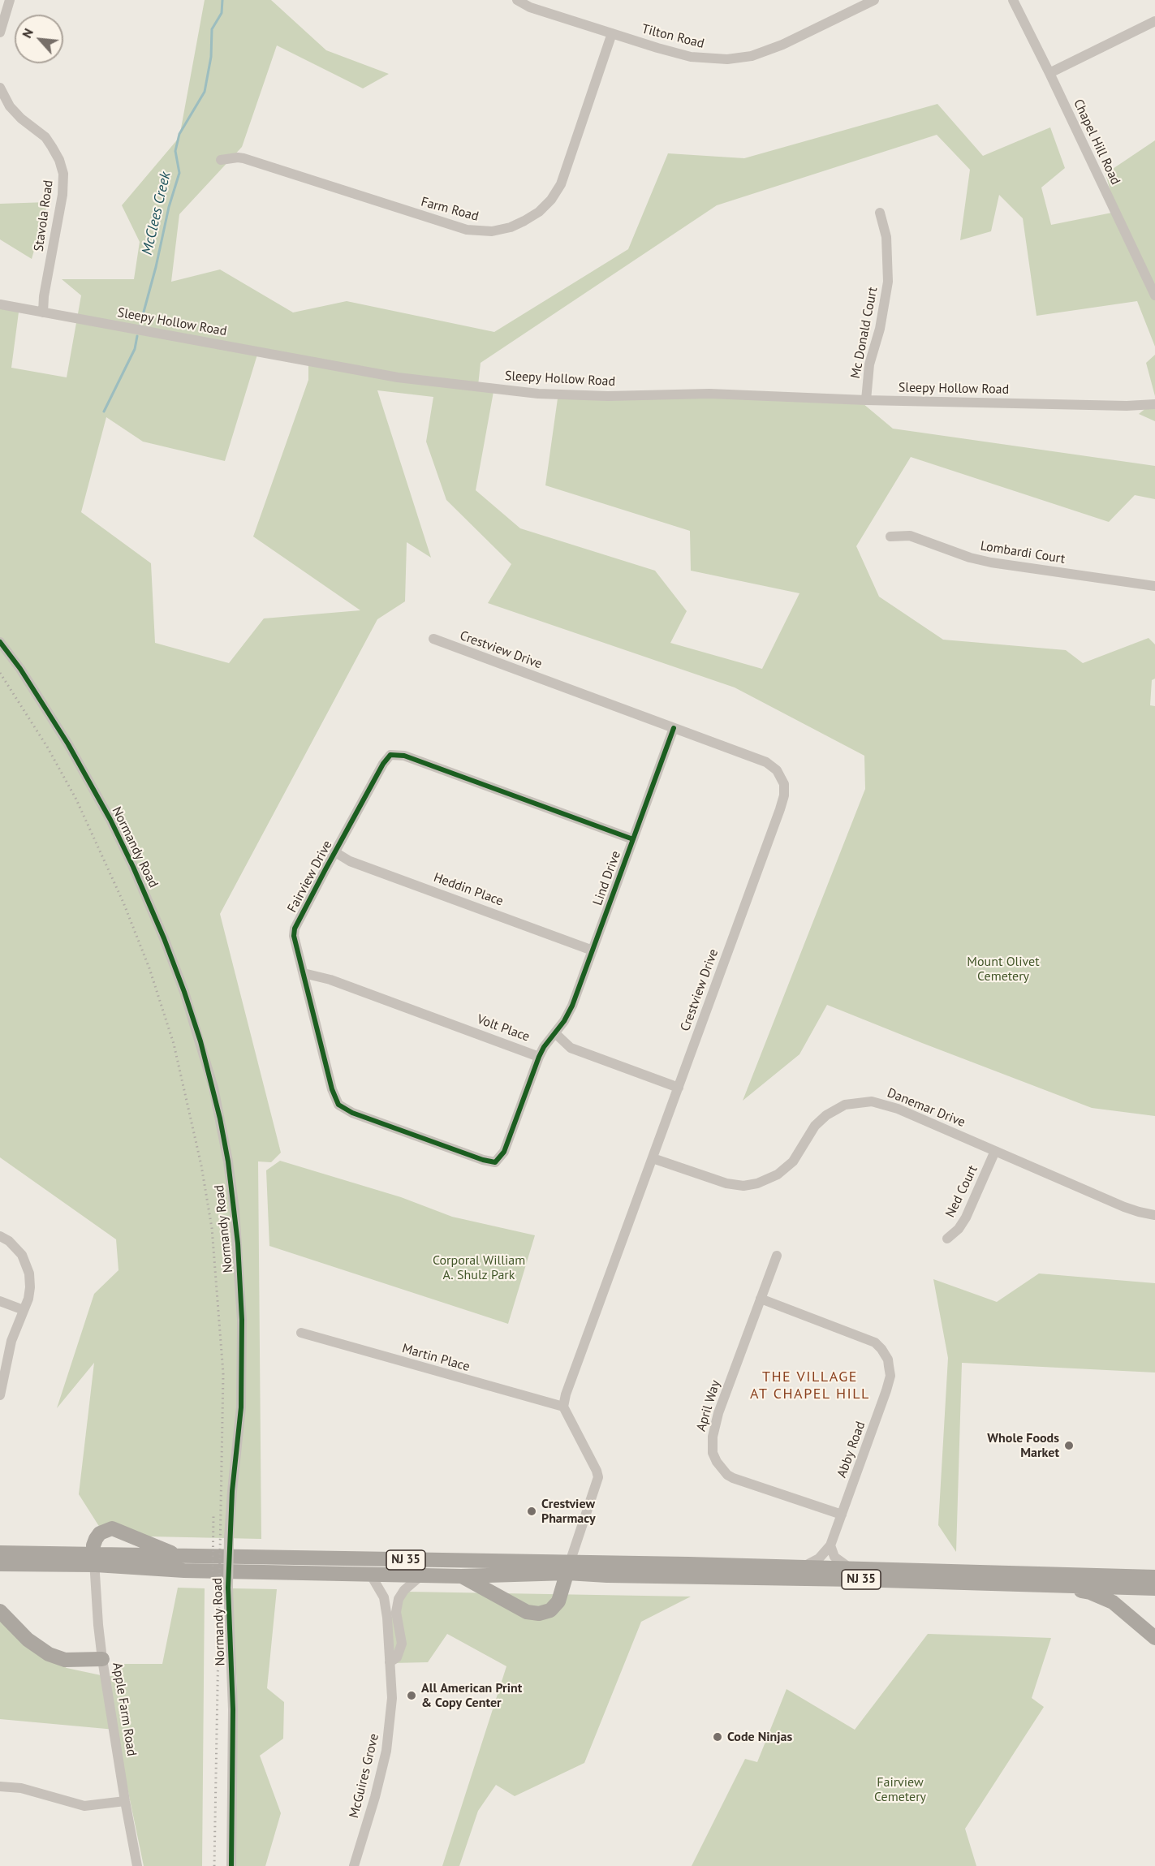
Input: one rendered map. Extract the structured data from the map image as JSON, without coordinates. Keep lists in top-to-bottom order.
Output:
{
  "streets": {
    "highway": ["NJ 35"],
    "street": [
      "Tilton Road",
      "Chapel Hill Road",
      "Farm Road",
      "Stavola Road",
      "Sleepy Hollow Road",
      "Mc Donald Court",
      "Lombardi Court",
      "Crestview Drive",
      "Normandy Road",
      "Fairview Drive",
      "Lind Drive",
      "Heddin Place",
      "Volt Place",
      "Danemar Drive",
      "Ned Court",
      "Martin Place",
      "April Way",
      "Abby Road",
      "Apple Farm Road",
      "McGuires Grove"
    ]
  },
  "crossings": [
    ["Tilton Road", "Farm Road"],
    ["Stavola Road", "Sleepy Hollow Road"],
    ["Sleepy Hollow Road", "Mc Donald Court"],
    ["Crestview Drive", "Lind Drive"],
    ["Crestview Drive", "Danemar Drive"],
    ["Crestview Drive", "Martin Place"],
    ["Fairview Drive", "Lind Drive"],
    ["Fairview Drive", "Heddin Place"],
    ["Fairview Drive", "Volt Place"],
    ["Lind Drive", "Heddin Place"],
    ["Lind Drive", "Volt Place"],
    ["Danemar Drive", "Ned Court"],
    ["April Way", "Abby Road"],
    ["Abby Road", "NJ 35"],
    ["NJ 35", "Apple Farm Road"],
    ["NJ 35", "McGuires Grove"]
  ],
  "districts": ["THE VILLAGE AT CHAPEL HILL"],
  "water": ["McClees Creek"],
  "parks": ["Mount Olivet Cemetery", "Corporal William A. Shulz Park", "Fairview Cemetery"],
  "places": [
    "Whole Foods Market",
    "Crestview Pharmacy",
    "All American Print & Copy Center",
    "Code Ninjas"
  ],
  "north": "top left"
}
